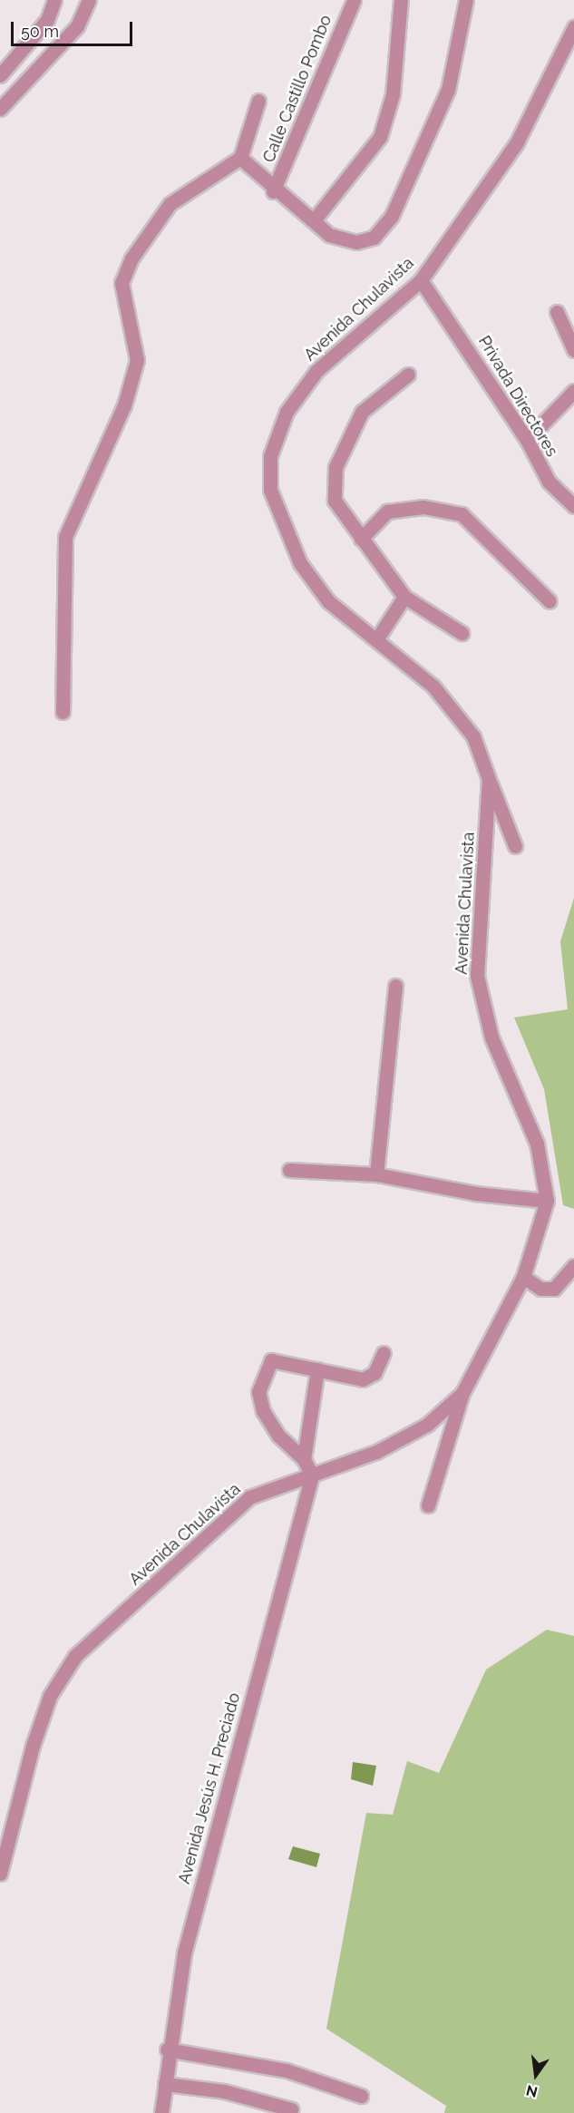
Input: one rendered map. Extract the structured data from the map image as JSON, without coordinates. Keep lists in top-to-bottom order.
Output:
{
  "streets": {
    "street": [
      "Calle Castillo Pombo",
      "Avenida Chulavista",
      "Privada Directores",
      "Avenida Jesús H. Preciado"
    ]
  },
  "crossings": [
    ["Avenida Chulavista", "Privada Directores"],
    ["Avenida Chulavista", "Avenida Jesús H. Preciado"]
  ],
  "scale_bar": "50 m",
  "north": "bottom"
}
